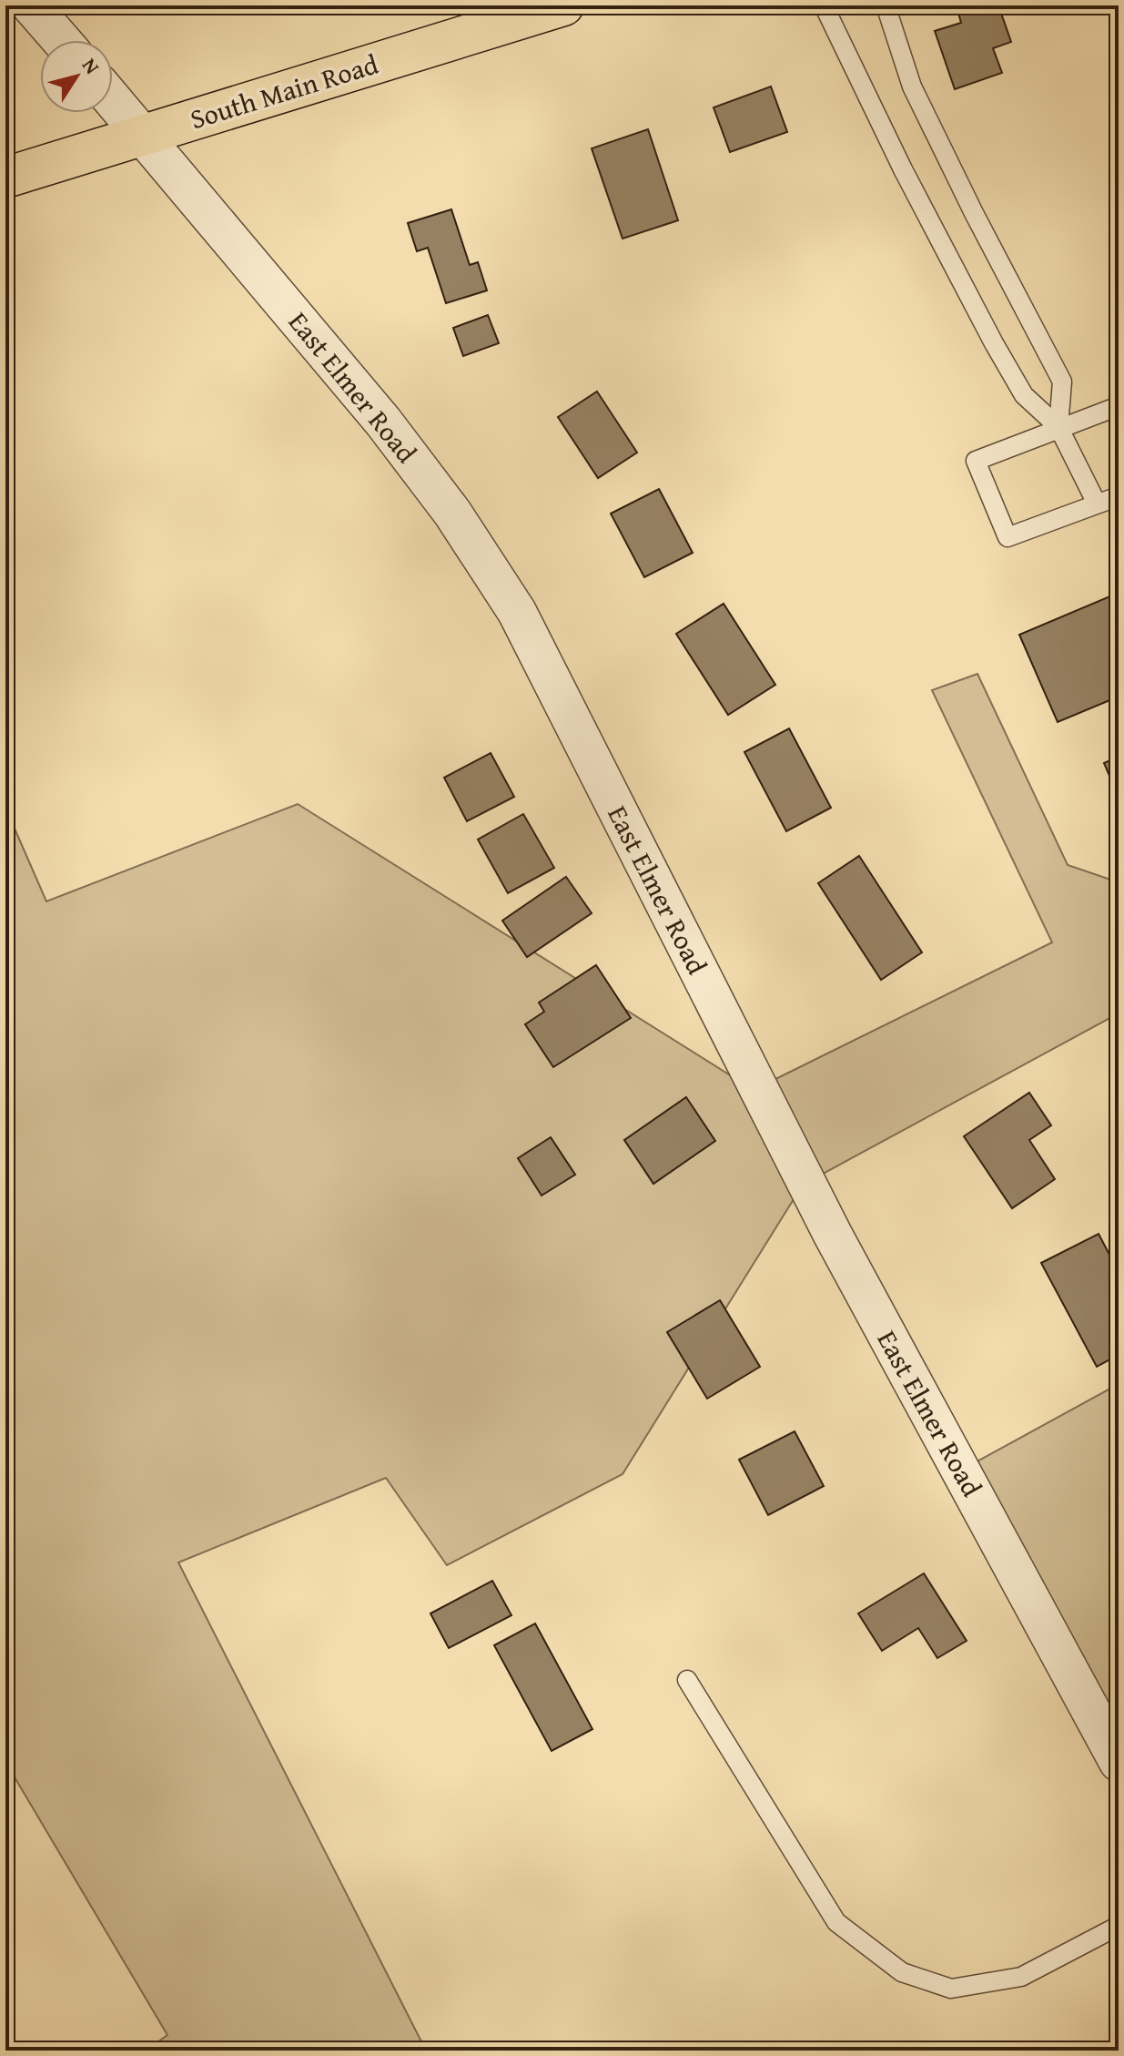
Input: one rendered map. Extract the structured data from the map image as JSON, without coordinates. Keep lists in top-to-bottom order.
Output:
{
  "streets": {
    "main road": ["South Main Road"],
    "street": ["East Elmer Road"]
  },
  "crossings": [
    ["South Main Road", "East Elmer Road"]
  ],
  "north": "top right"
}
